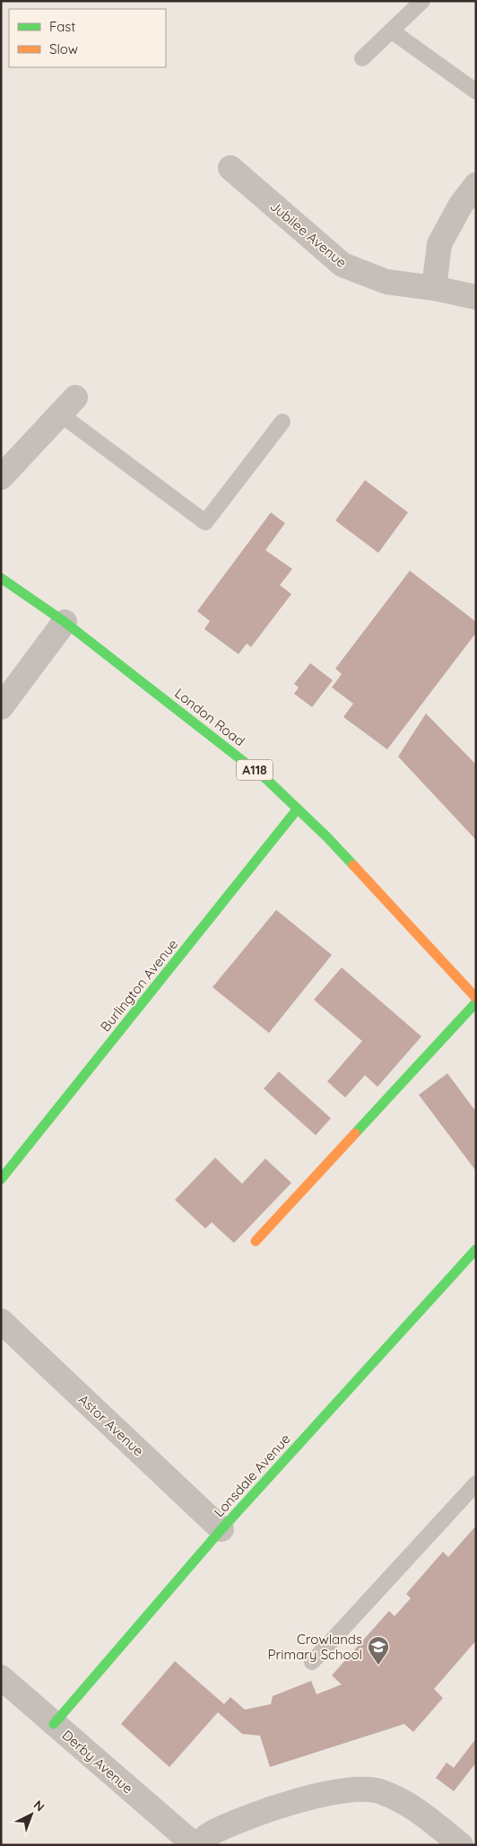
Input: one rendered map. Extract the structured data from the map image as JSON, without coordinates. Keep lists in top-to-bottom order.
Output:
{
  "streets": {
    "street": [
      "Jubilee Avenue",
      "London Road",
      "A118",
      "Burlington Avenue",
      "Astor Avenue",
      "Lonsdale Avenue",
      "Derby Avenue"
    ]
  },
  "crossings": [
    ["London Road", "Burlington Avenue"],
    ["Astor Avenue", "Lonsdale Avenue"],
    ["Lonsdale Avenue", "Derby Avenue"]
  ],
  "places": {
    "school or university": ["Crowlands Primary School"]
  },
  "legend": ["Fast", "Slow"],
  "north": "top right"
}
